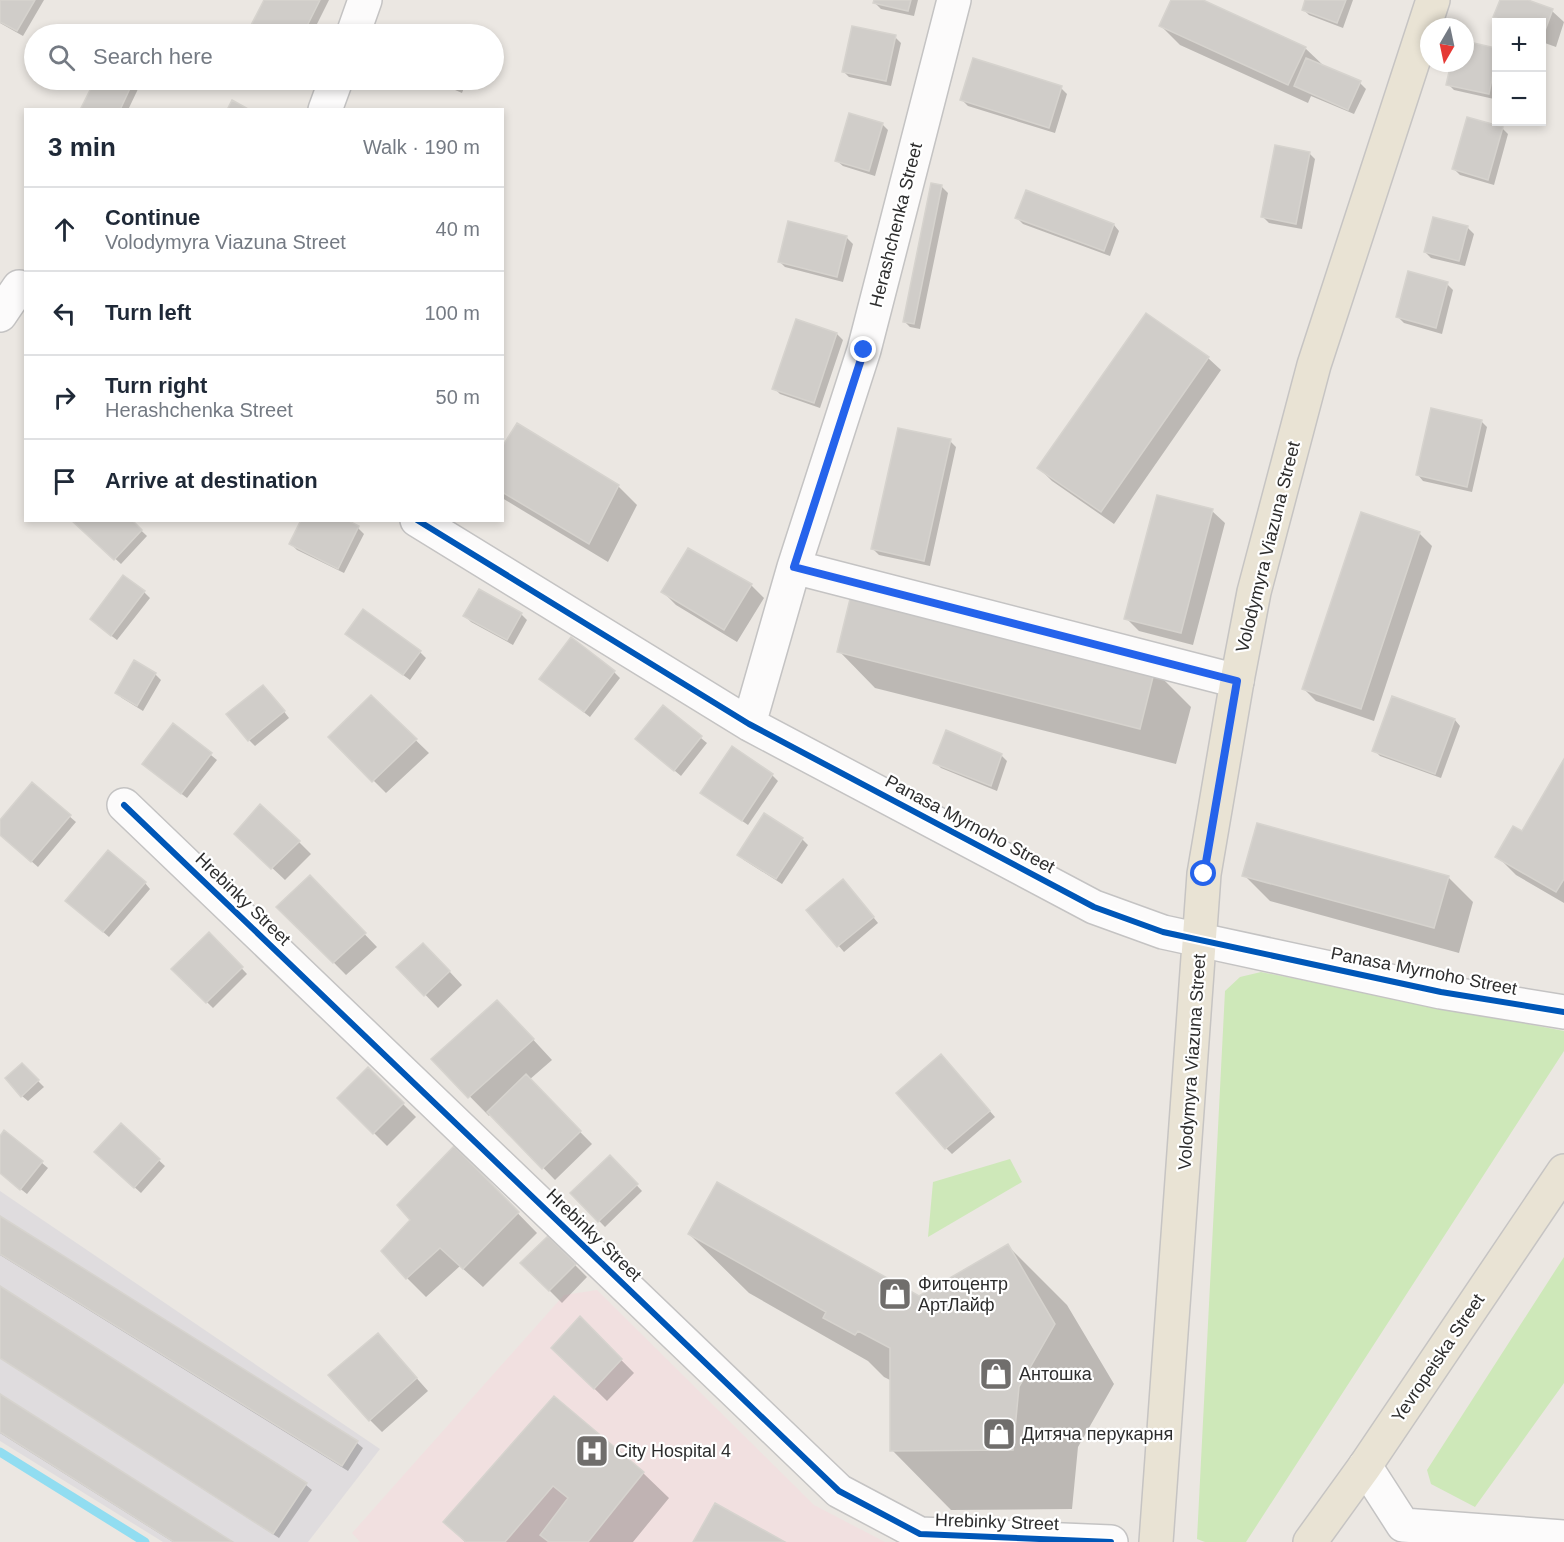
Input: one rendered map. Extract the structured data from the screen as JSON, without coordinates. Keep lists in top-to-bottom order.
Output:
{
  "streets": {
    "main road": ["Volodymyra Viazuna Street", "Yevropeiska Street"],
    "street": ["Herashchenka Street", "Panasa Myrnoho Street", "Hrebinky Street"]
  },
  "crossings": [
    ["Herashchenka Street", "Panasa Myrnoho Street"],
    ["Volodymyra Viazuna Street", "Panasa Myrnoho Street"]
  ],
  "places": {
    "shop": ["Фитоцентр АртЛайф", "Антошка", "Дитяча перукарня"],
    "hospital": ["City Hospital 4"]
  },
  "north": "bottom",
  "page": {
    "map_buttons": ["+", "−"],
    "search": "Search here",
    "heading": ["3 min", "Walk · 190 m"],
    "list": [
      ["Continue", "Volodymyra Viazuna Street", "40 m"],
      ["Turn left", "100 m"],
      ["Turn right", "Herashchenka Street", "50 m"],
      "Arrive at destination"
    ]
  }
}
